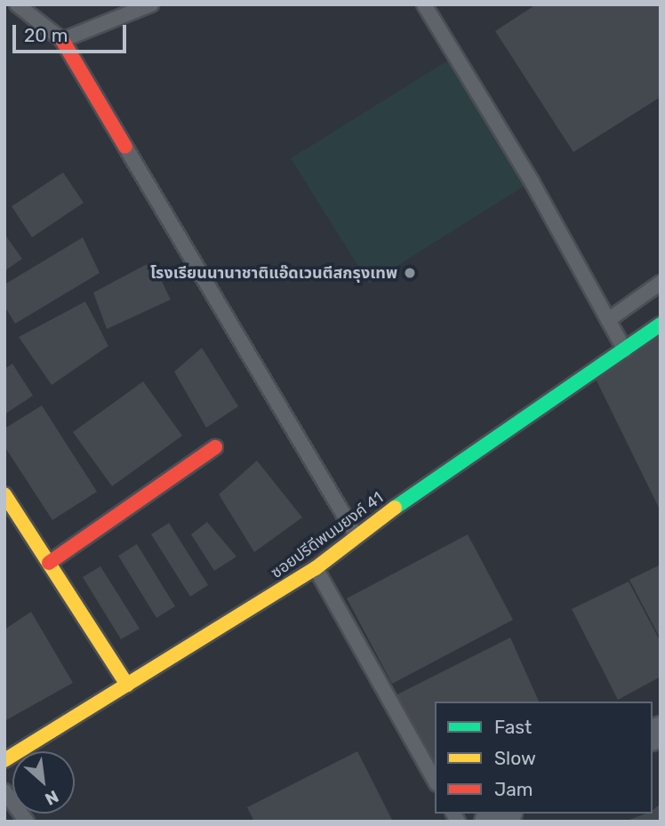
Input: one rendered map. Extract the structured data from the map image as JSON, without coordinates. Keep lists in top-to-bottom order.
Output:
{
  "streets": {
    "street": ["ซอยปรีดีพนมยงค์ 41"]
  },
  "places": ["โรงเรียนนานาชาติแอ๊ดเวนตีสกรุงเทพ"],
  "legend": ["Fast", "Slow", "Jam"],
  "scale_bar": "20 m",
  "north": "bottom right"
}
